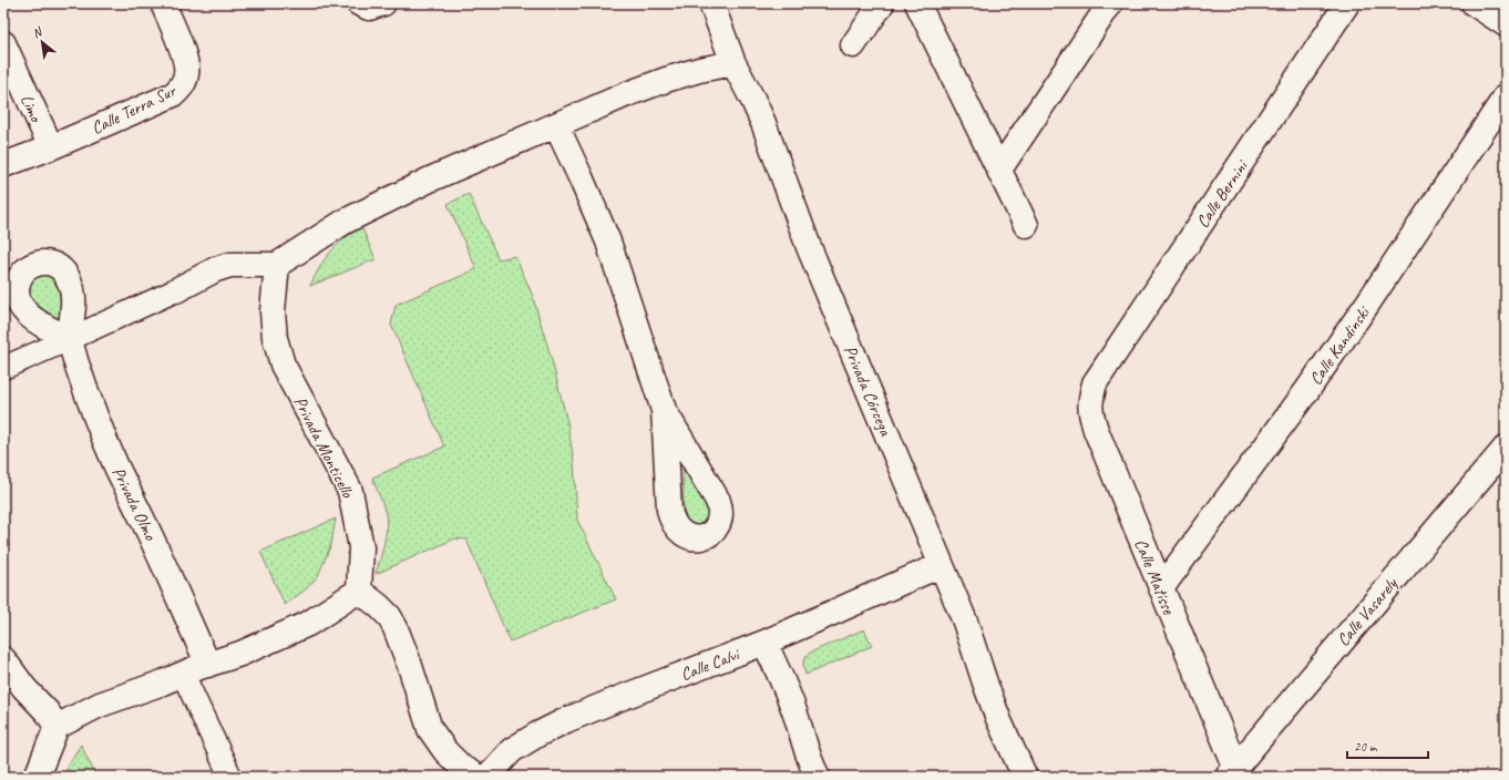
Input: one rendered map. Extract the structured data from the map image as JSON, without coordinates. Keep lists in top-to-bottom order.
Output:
{
  "streets": {
    "street": [
      "Limo",
      "Calle Terra Sur",
      "Calle Bernini",
      "Calle Kandinski",
      "Privada Córcega",
      "Privada Monticello",
      "Privada Olmo",
      "Calle Matisse",
      "Calle Vasarely",
      "Calle Calvi"
    ]
  },
  "crossings": [
    ["Limo", "Calle Terra Sur"],
    ["Calle Bernini", "Calle Matisse"],
    ["Calle Kandinski", "Calle Matisse"],
    ["Privada Córcega", "Calle Calvi"],
    ["Calle Matisse", "Calle Vasarely"]
  ],
  "scale_bar": "20 m",
  "north": "top left"
}
